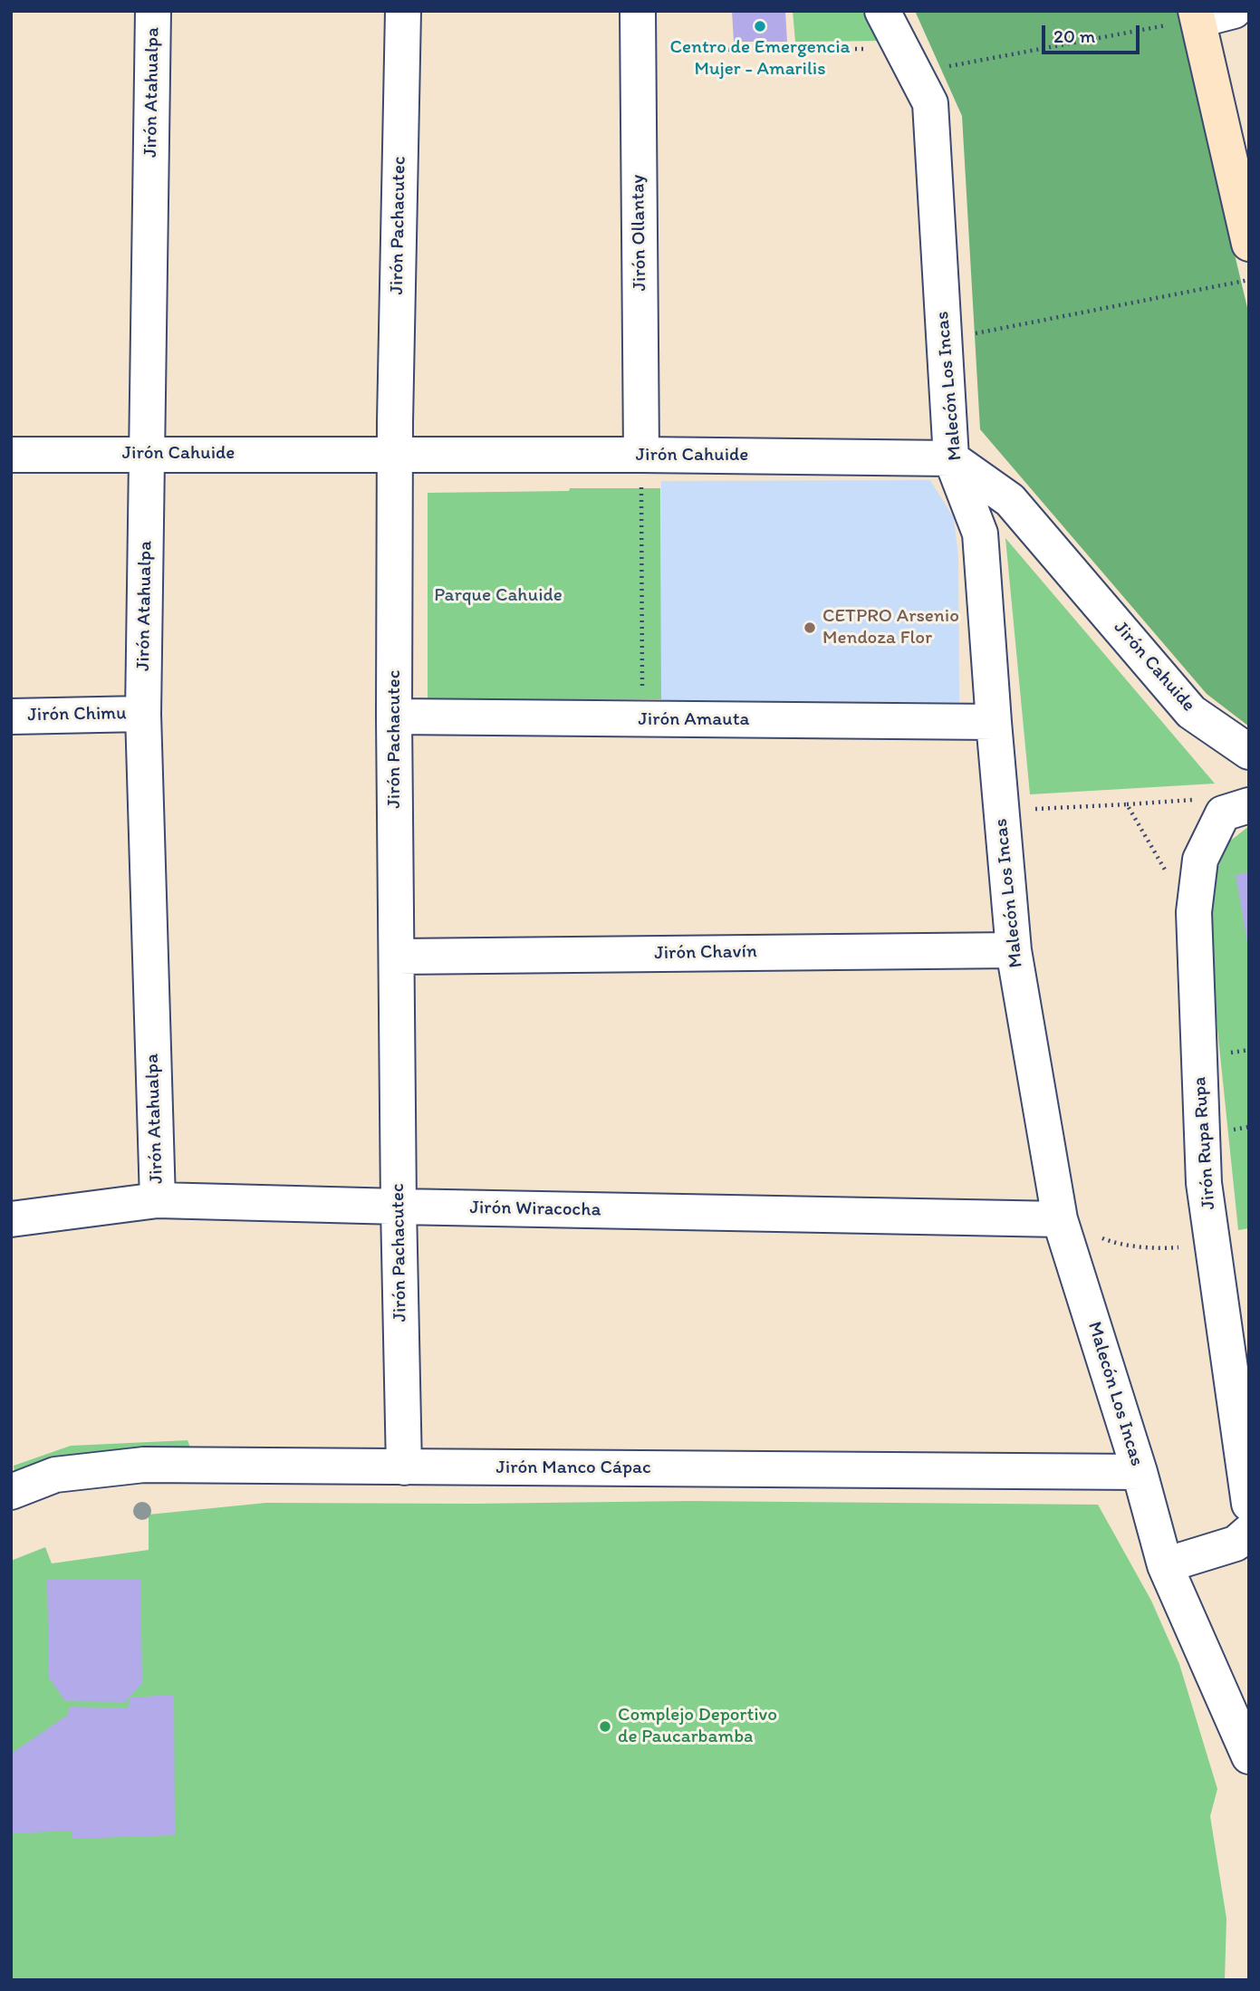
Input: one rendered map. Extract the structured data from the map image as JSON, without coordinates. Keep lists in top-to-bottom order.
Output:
{
  "streets": {
    "street": [
      "Jirón Atahualpa",
      "Jirón Pachacutec",
      "Jirón Ollantay",
      "Malecón Los Incas",
      "Jirón Cahuide",
      "Jirón Chimu",
      "Jirón Amauta",
      "Jirón Chavín",
      "Jirón Rupa Rupa",
      "Jirón Wiracocha",
      "Jirón Manco Cápac"
    ]
  },
  "crossings": [
    ["Jirón Atahualpa", "Jirón Cahuide"],
    ["Jirón Atahualpa", "Jirón Chimu"],
    ["Jirón Atahualpa", "Jirón Wiracocha"],
    ["Jirón Pachacutec", "Jirón Cahuide"],
    ["Jirón Pachacutec", "Jirón Amauta"],
    ["Jirón Pachacutec", "Jirón Chavín"],
    ["Jirón Pachacutec", "Jirón Wiracocha"],
    ["Jirón Pachacutec", "Jirón Manco Cápac"],
    ["Jirón Ollantay", "Jirón Cahuide"],
    ["Malecón Los Incas", "Jirón Cahuide"],
    ["Malecón Los Incas", "Jirón Amauta"],
    ["Malecón Los Incas", "Jirón Chavín"],
    ["Malecón Los Incas", "Jirón Wiracocha"],
    ["Malecón Los Incas", "Jirón Manco Cápac"]
  ],
  "parks": ["Parque Cahuide"],
  "places": ["Centro de Emergencia Mujer - Amarilis", "CETPRO Arsenio Mendoza Flor", "Complejo Deportivo de Paucarbamba"],
  "scale_bar": "20 m"
}
